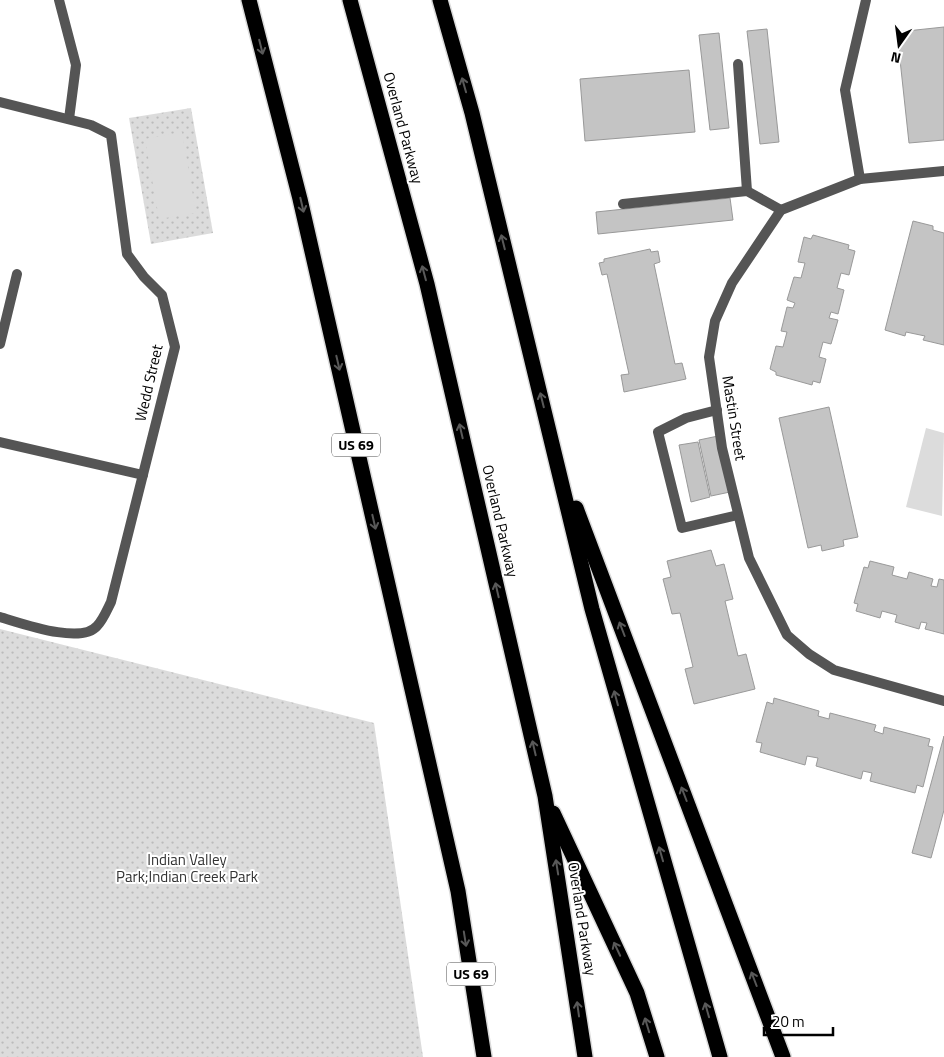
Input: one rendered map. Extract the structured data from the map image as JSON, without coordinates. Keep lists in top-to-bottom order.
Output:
{
  "streets": {
    "highway": ["Overland Parkway", "US 69"],
    "street": ["Wedd Street", "Mastin Street"]
  },
  "parks": ["Indian Valley Park;Indian Creek Park"],
  "scale_bar": "20 m",
  "north": "bottom"
}
